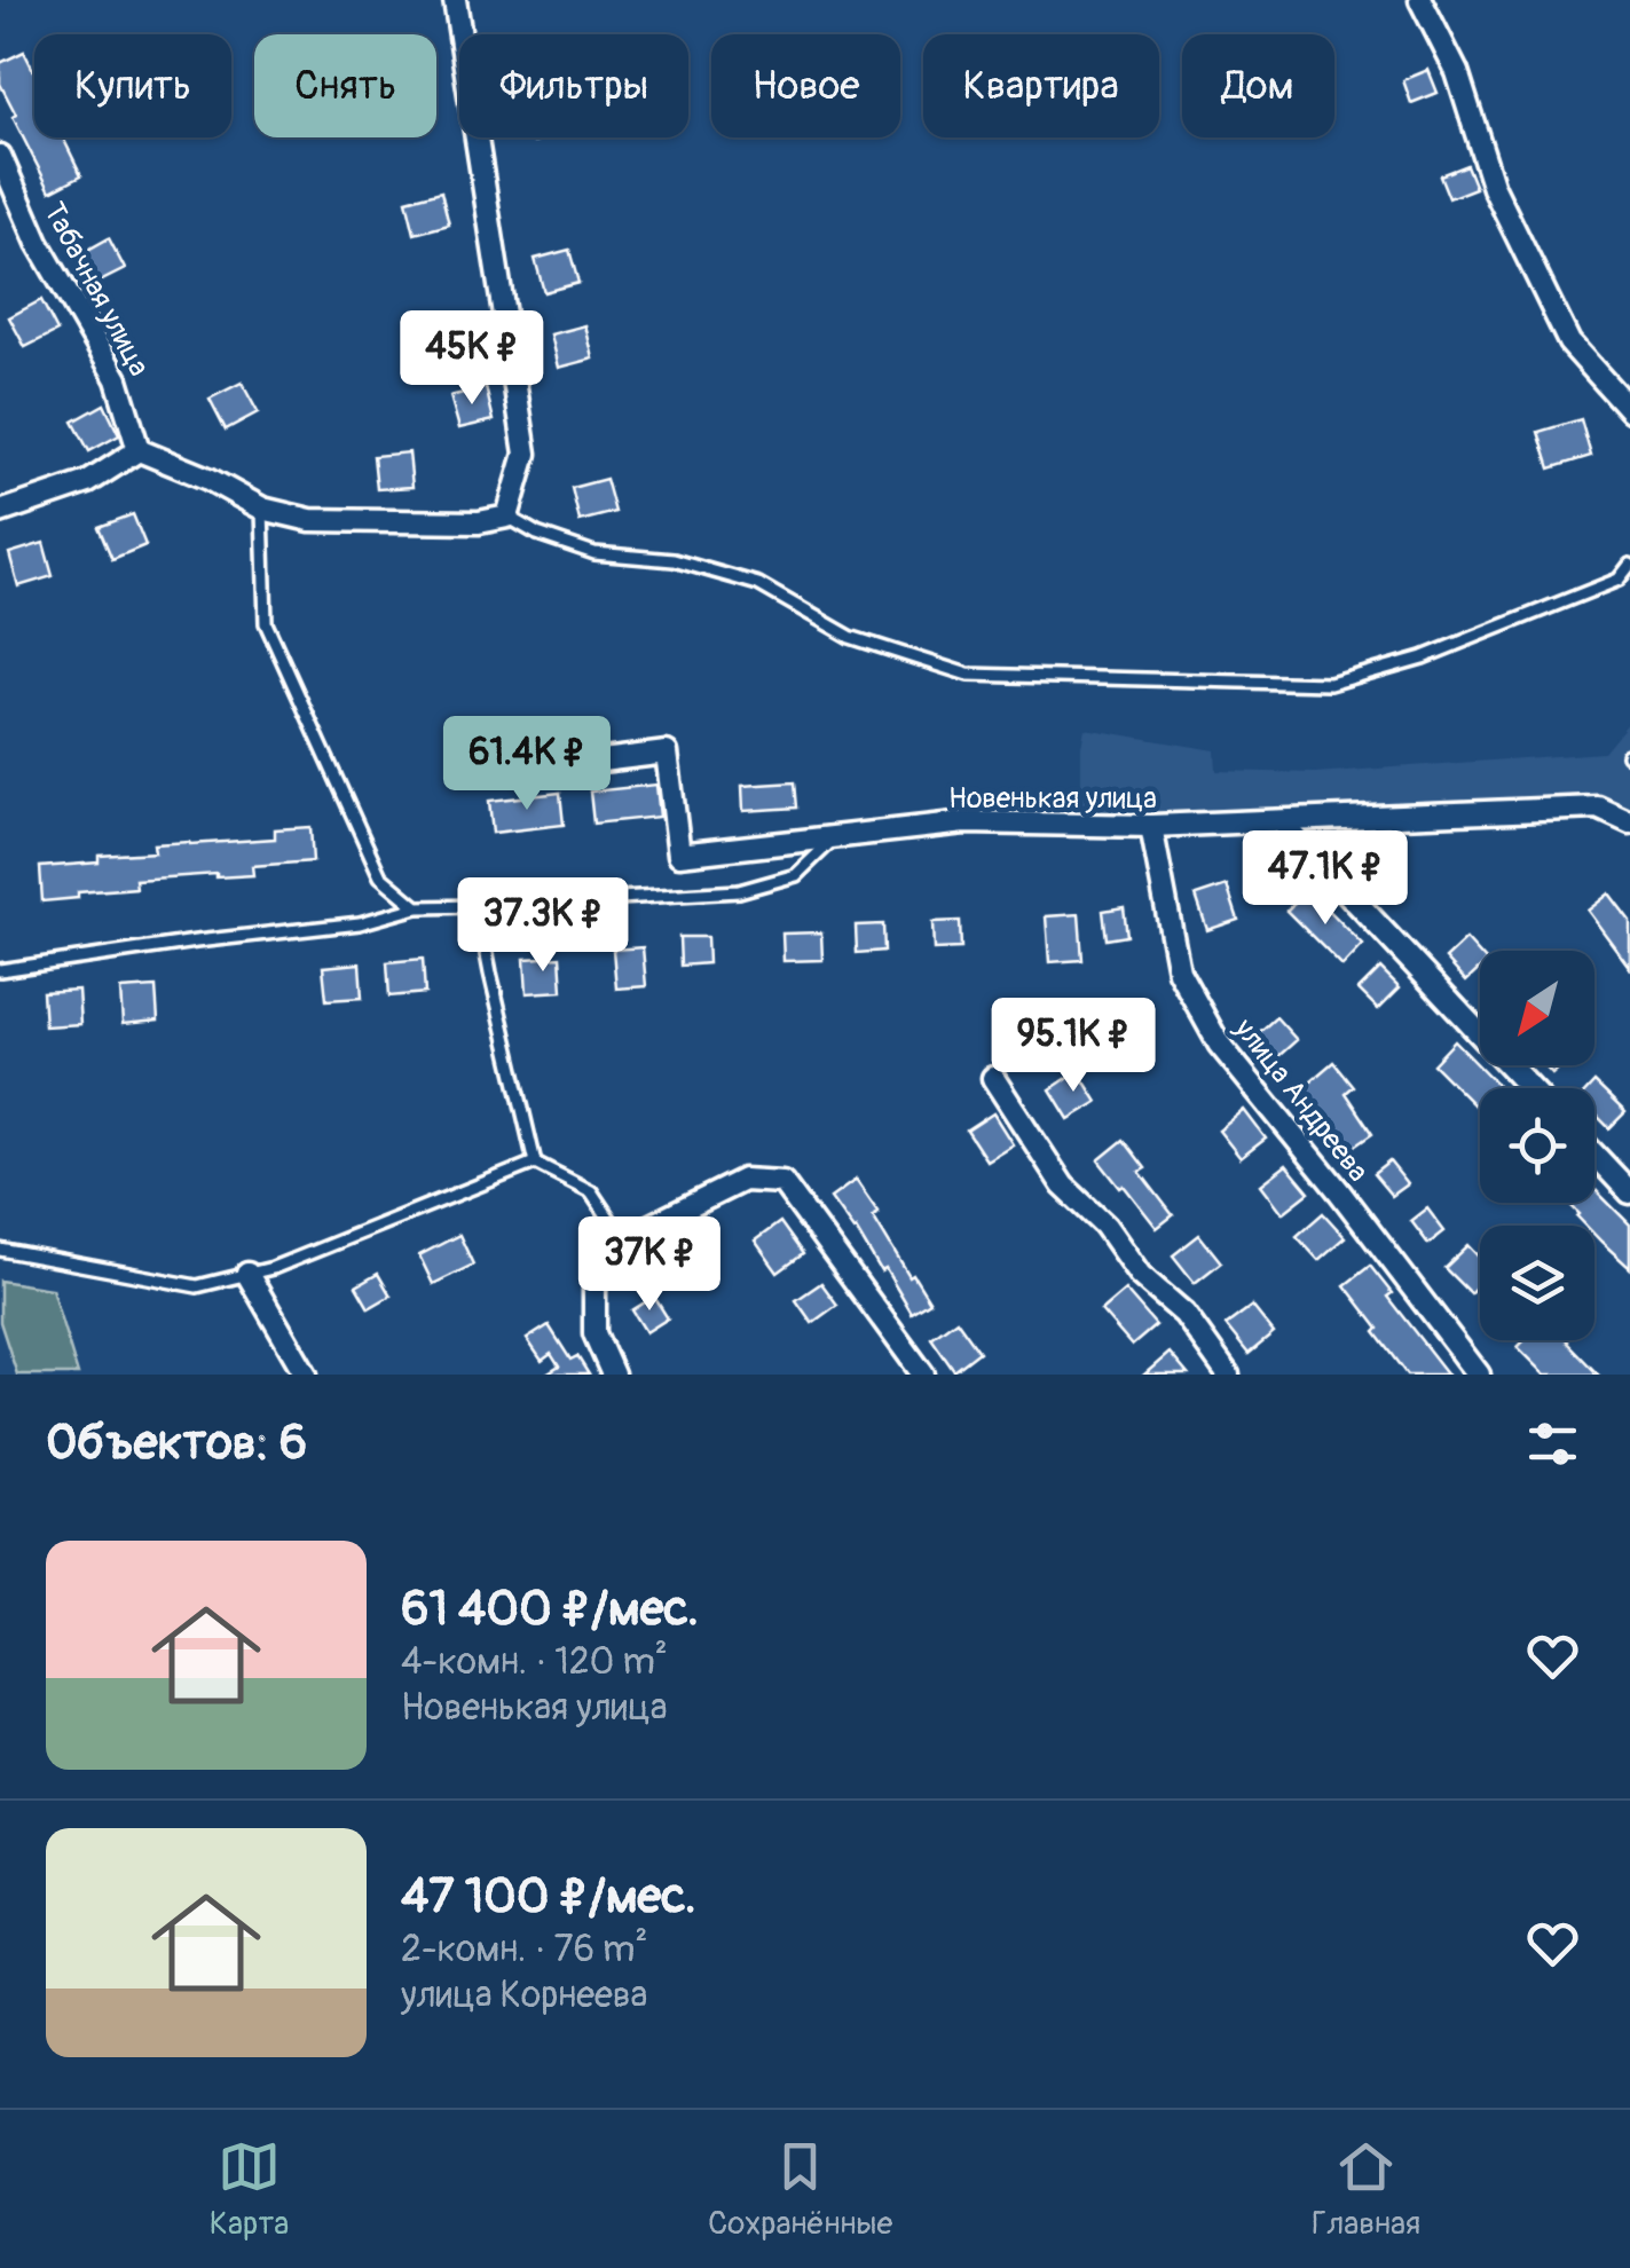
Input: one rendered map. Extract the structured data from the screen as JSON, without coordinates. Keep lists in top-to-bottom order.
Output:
{
  "streets": {
    "street": ["Табачная улица", "Новенькая улица", "улица Андреева"]
  },
  "crossings": [
    ["Новенькая улица", "улица Андреева"]
  ],
  "north": "bottom left",
  "page": {
    "chip": [
      "Купить",
      "Снять",
      "Фильтры",
      "Новое",
      "Квартира",
      "Дом"
    ],
    "price": [
      "45K ₽",
      "61.4K ₽",
      "47.1K ₽",
      "37.3K ₽",
      "95.1K ₽",
      "37K ₽"
    ],
    "heading": "Объектов: 6",
    "list": [
      {
        "name": "61 400 ₽/мес.",
        "note": "4-комн. · 120 m² · Новенькая улица"
      },
      {
        "name": "47 100 ₽/мес.",
        "note": "2-комн. · 76 m² · улица Корнеева"
      }
    ],
    "tabs": ["Карта", "Сохранённые", "Главная"]
  }
}
